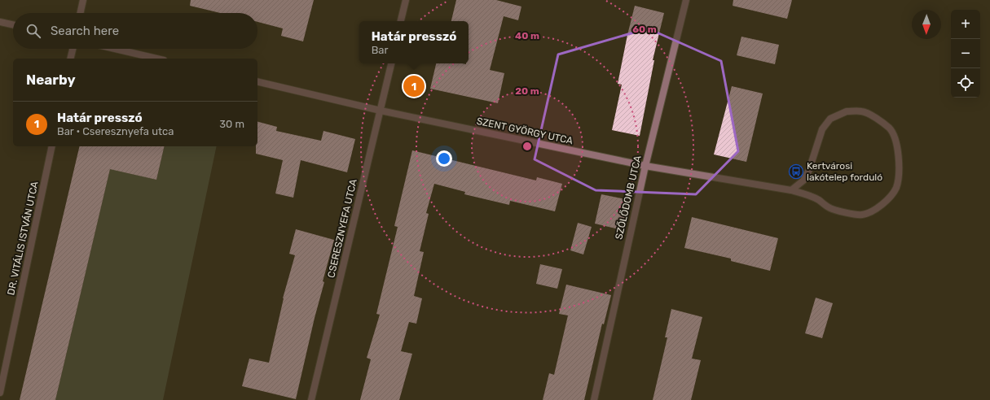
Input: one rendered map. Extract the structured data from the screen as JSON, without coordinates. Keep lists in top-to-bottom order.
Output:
{
  "streets": {
    "street": [
      "SZENT GYÖRGY UTCA",
      "SZŐLŐDOMB UTCA",
      "CSERESZNYEFA UTCA",
      "DR. VITÁLIS ISTVÁN UTCA"
    ]
  },
  "crossings": [
    ["SZENT GYÖRGY UTCA", "SZŐLŐDOMB UTCA"],
    ["SZENT GYÖRGY UTCA", "CSERESZNYEFA UTCA"]
  ],
  "places": {
    "bus stop": ["Kertvárosi lakótelep forduló"]
  },
  "north": "bottom",
  "page": {
    "map_buttons": ["+", "−"],
    "search": "Search here",
    "popup": ["Határ presszó", "Bar"],
    "heading": "Nearby",
    "pins": "1",
    "list": [
      {
        "mark": "1",
        "name": "Határ presszó",
        "note": "Bar · Cseresznyefa utca",
        "value": "30 m"
      }
    ]
  },
  "rings": ["60 m", "40 m", "20 m"]
}
